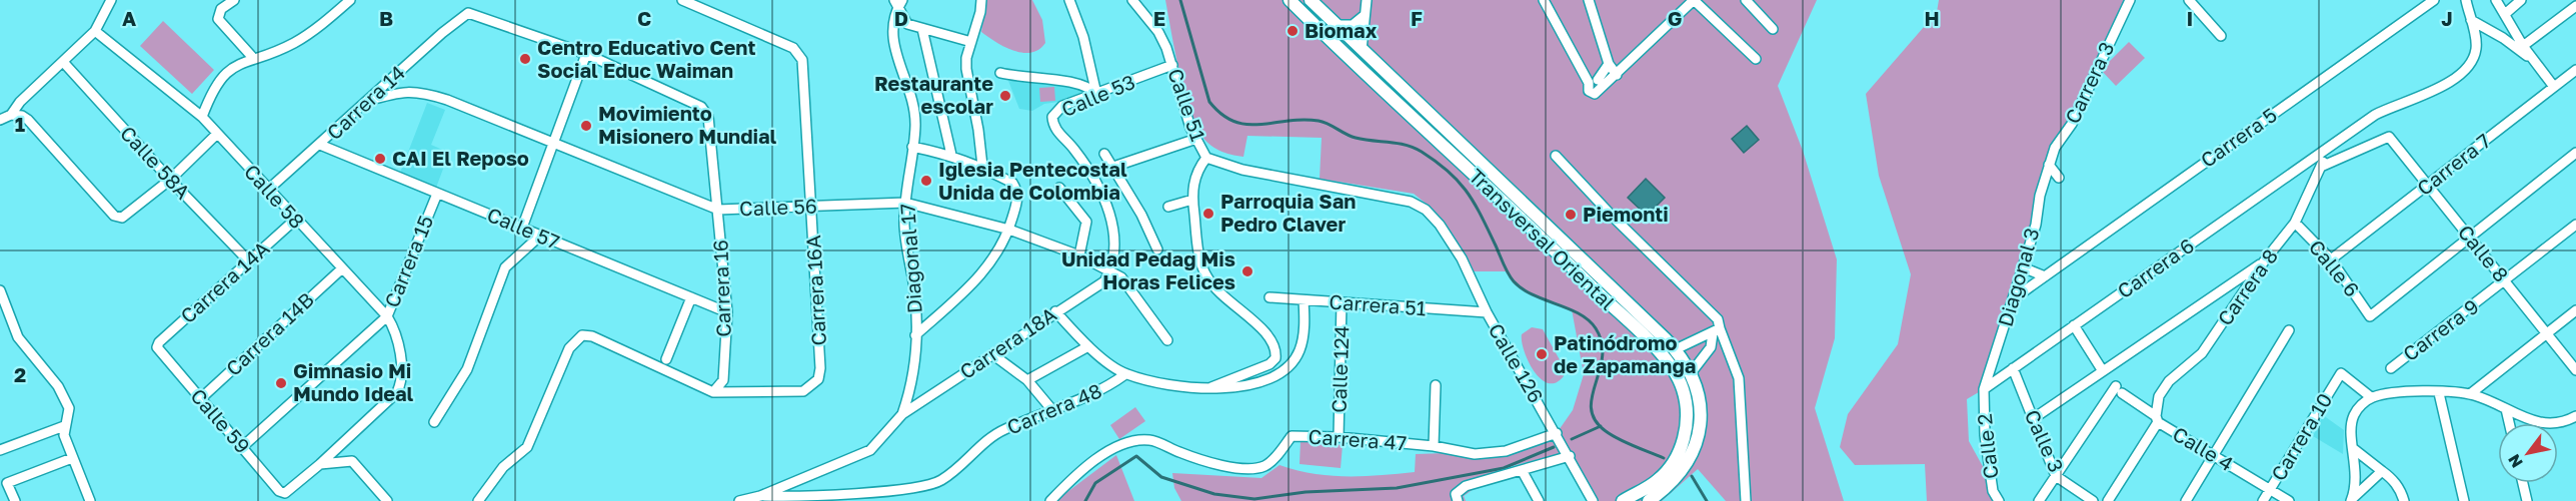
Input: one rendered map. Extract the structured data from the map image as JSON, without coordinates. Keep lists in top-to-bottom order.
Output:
{
  "streets": {
    "main road": ["Transversal Oriental"],
    "street": [
      "Carrera 3",
      "Calle 53",
      "Carrera 14",
      "Calle 51",
      "Carrera 5",
      "Calle 58A",
      "Carrera 7",
      "Calle 58",
      "Calle 56",
      "Calle 57",
      "Calle 8",
      "Diagonal 17",
      "Carrera 15",
      "Carrera 6",
      "Calle 6",
      "Diagonal 3",
      "Carrera 14A",
      "Carrera 8",
      "Carrera 16",
      "Carrera 16A",
      "Carrera 51",
      "Carrera 9",
      "Carrera 14B",
      "Carrera 18A",
      "Calle 126",
      "Calle 124",
      "Carrera 48",
      "Calle 59",
      "Carrera 10",
      "Carrera 47",
      "Calle 3",
      "Calle 2",
      "Calle 4"
    ]
  },
  "crossings": [
    ["Carrera 3", "Diagonal 3"],
    ["Calle 53", "Calle 51"],
    ["Calle 53", "Calle 56"],
    ["Calle 53", "Carrera 18A"],
    ["Carrera 14", "Calle 58"],
    ["Carrera 14", "Calle 56"],
    ["Carrera 14", "Calle 57"],
    ["Carrera 14", "Carrera 16"],
    ["Calle 51", "Calle 126"],
    ["Calle 51", "Carrera 48"],
    ["Carrera 5", "Diagonal 3"],
    ["Calle 58A", "Carrera 14A"],
    ["Carrera 7", "Calle 8"],
    ["Carrera 7", "Calle 6"],
    ["Calle 58", "Carrera 15"],
    ["Calle 58", "Carrera 14A"],
    ["Calle 58", "Carrera 14B"],
    ["Calle 58", "Calle 59"],
    ["Calle 56", "Diagonal 17"],
    ["Calle 56", "Carrera 16"],
    ["Calle 56", "Carrera 16A"],
    ["Calle 56", "Carrera 18A"],
    ["Calle 57", "Carrera 15"],
    ["Calle 57", "Carrera 16"],
    ["Calle 8", "Calle 6"],
    ["Calle 8", "Carrera 8"],
    ["Calle 8", "Carrera 9"],
    ["Diagonal 17", "Carrera 18A"],
    ["Diagonal 17", "Carrera 48"],
    ["Carrera 15", "Calle 59"],
    ["Carrera 6", "Diagonal 3"],
    ["Carrera 6", "Carrera 8"],
    ["Carrera 6", "Calle 3"],
    ["Carrera 6", "Calle 2"],
    ["Calle 6", "Carrera 8"],
    ["Diagonal 3", "Calle 2"],
    ["Carrera 14A", "Calle 59"],
    ["Carrera 8", "Calle 4"],
    ["Carrera 16", "Carrera 16A"],
    ["Carrera 51", "Calle 126"],
    ["Carrera 51", "Calle 124"],
    ["Carrera 51", "Carrera 48"],
    ["Carrera 14B", "Calle 59"],
    ["Carrera 18A", "Carrera 48"],
    ["Calle 126", "Carrera 47"],
    ["Calle 124", "Carrera 47"],
    ["Carrera 10", "Calle 4"],
    ["Calle 3", "Calle 4"]
  ],
  "places": [
    "Biomax",
    "Centro Educativo Cent Social Educ Waiman",
    "Restaurante escolar",
    "Movimiento Misionero Mundial",
    "CAI El Reposo",
    "Iglesia Pentecostal Unida de Colombia",
    "Parroquia San Pedro Claver",
    "Piemonti",
    "Unidad Pedag Mis Horas Felices",
    "Patinódromo de Zapamanga",
    "Gimnasio Mi Mundo Ideal"
  ],
  "north": "bottom left",
  "grid": {
    "columns": [
      "A",
      "B",
      "C",
      "D",
      "E",
      "F",
      "G",
      "H",
      "I",
      "J"
    ],
    "rows": ["1", "2"]
  }
}
